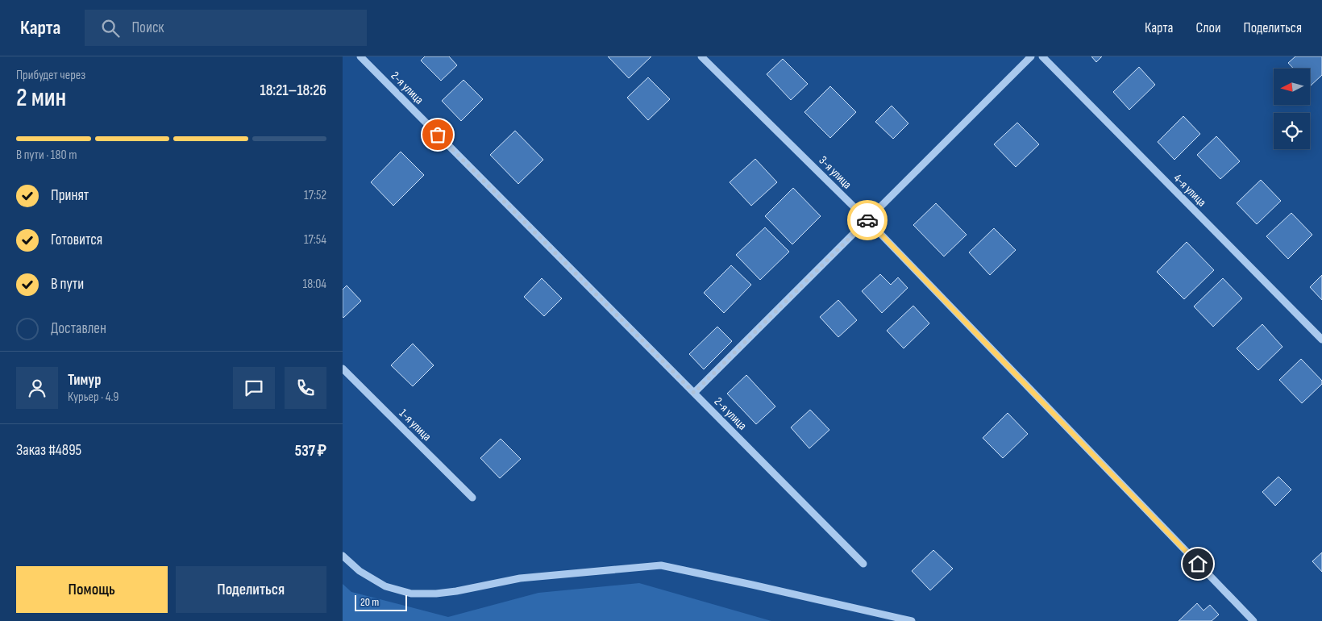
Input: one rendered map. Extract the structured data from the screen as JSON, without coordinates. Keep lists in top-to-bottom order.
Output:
{
  "streets": {
    "street": [
      "2-я улица",
      "3-я улица",
      "4-я улица",
      "1-я улица"
    ]
  },
  "scale_bar": "20 m",
  "north": "left",
  "page": {
    "header": "Карта",
    "search": "Поиск",
    "nav": ["Карта", "Слои", "Поделиться"],
    "heading": ["2 мин", "Прибудет через", "18:21–18:26"],
    "panel": [
      "Тимур",
      "Курьер · 4.9",
      "Заказ #4895",
      "537 ₽"
    ],
    "bar": "В пути · 180 m",
    "list": [
      ["Принят", "17:52"],
      ["Готовится", "17:54"],
      ["В пути", "18:04"],
      "Доставлен"
    ],
    "buttons": ["Помощь", "Поделиться"],
    "scale": "20 m"
  }
}
